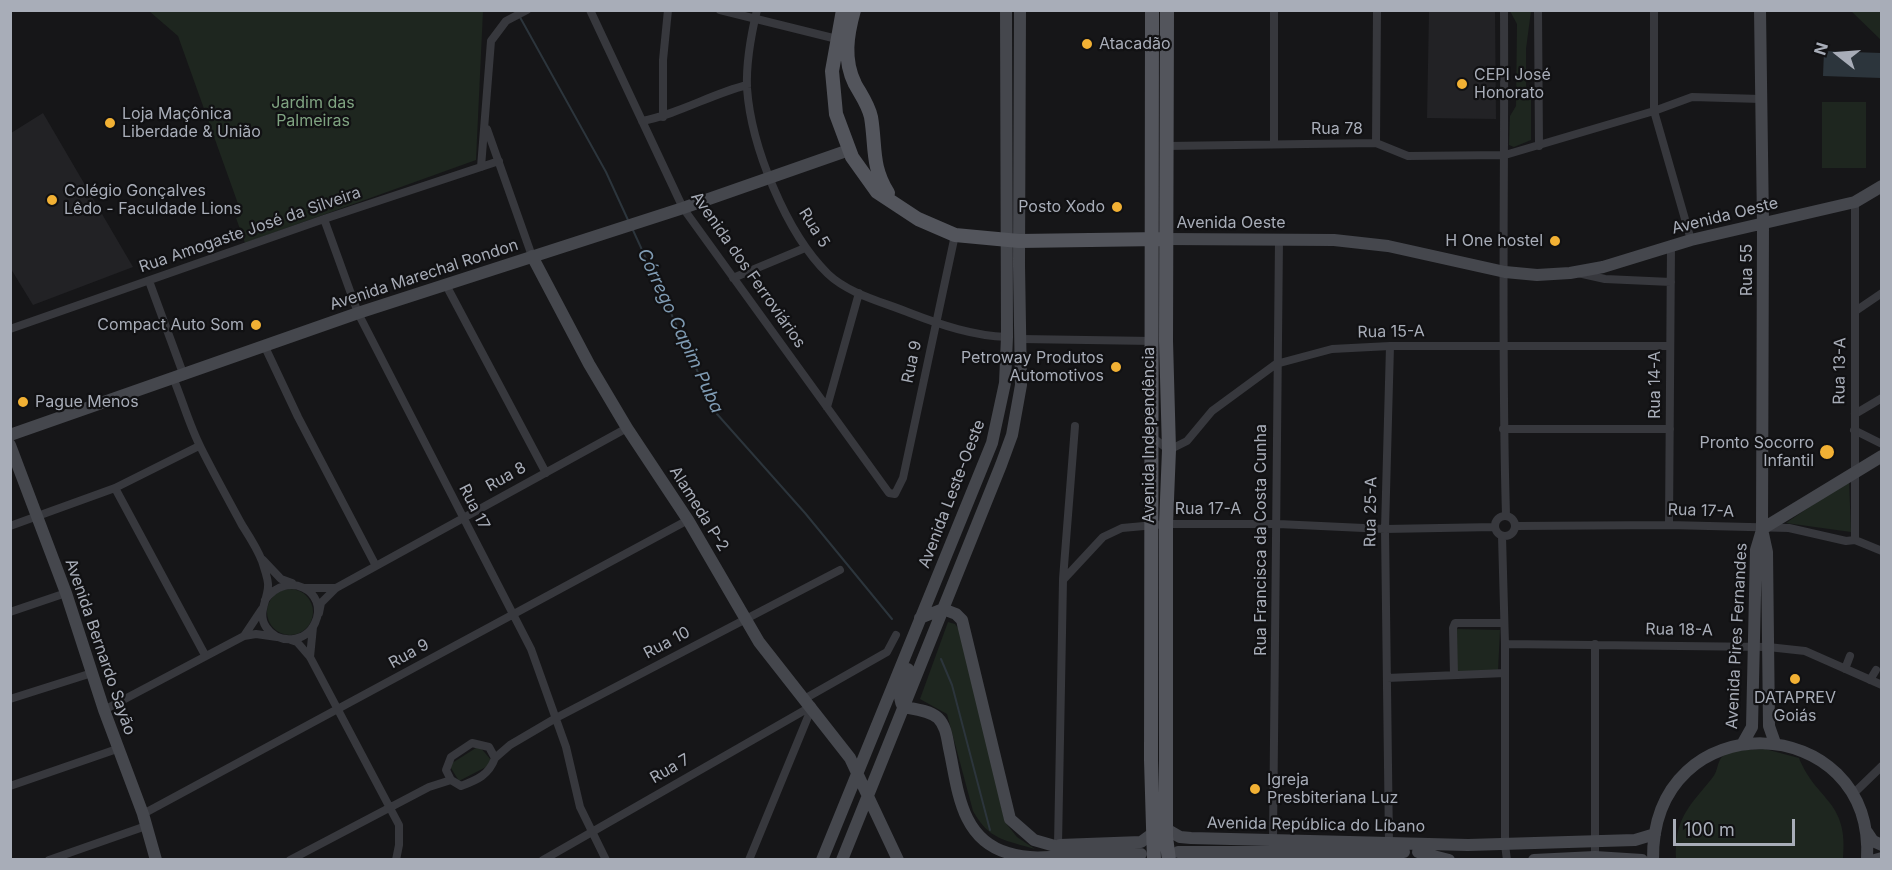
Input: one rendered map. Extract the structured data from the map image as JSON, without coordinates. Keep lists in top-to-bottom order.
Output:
{
  "streets": {
    "main road": [
      "Avenida Oeste",
      "Rua 55",
      "Avenida Marechal Rondon",
      "Avenida Independência",
      "Avenida Leste-Oeste",
      "Alameda P-2",
      "Avenida Pires Fernandes",
      "Avenida Bernardo Sayão",
      "Avenida República do Líbano"
    ],
    "street": [
      "Rua 78",
      "Rua 5",
      "Rua Amogaste José da Silveira",
      "Avenida dos Ferroviários",
      "Rua 15-A",
      "Rua 9",
      "Rua 13-A",
      "Rua 14-A",
      "Rua 8",
      "Rua 17",
      "Rua 17-A",
      "Rua 25-A",
      "Rua Francisca da Costa Cunha",
      "Rua 18-A",
      "Rua 10",
      "Rua 7"
    ]
  },
  "crossings": [
    ["Rua 78", "Rua 55"],
    ["Rua 78", "Avenida Independência"],
    ["Avenida Oeste", "Rua 55"],
    ["Avenida Oeste", "Avenida Marechal Rondon"],
    ["Avenida Oeste", "Rua 9"],
    ["Avenida Oeste", "Rua 13-A"],
    ["Avenida Oeste", "Rua 14-A"],
    ["Avenida Oeste", "Avenida Independência"],
    ["Avenida Oeste", "Avenida Leste-Oeste"],
    ["Avenida Oeste", "Rua Francisca da Costa Cunha"],
    ["Rua 5", "Avenida Marechal Rondon"],
    ["Rua 5", "Rua 9"],
    ["Rua 5", "Avenida Leste-Oeste"],
    ["Rua Amogaste José da Silveira", "Rua 17"],
    ["Rua Amogaste José da Silveira", "Alameda P-2"],
    ["Avenida dos Ferroviários", "Avenida Marechal Rondon"],
    ["Avenida dos Ferroviários", "Rua 9"],
    ["Rua 55", "Rua 17-A"],
    ["Rua 55", "Avenida Pires Fernandes"],
    ["Avenida Marechal Rondon", "Rua 17"],
    ["Avenida Marechal Rondon", "Alameda P-2"],
    ["Rua 15-A", "Rua 14-A"],
    ["Rua 15-A", "Avenida Independência"],
    ["Rua 15-A", "Rua 25-A"],
    ["Rua 15-A", "Rua Francisca da Costa Cunha"],
    ["Rua 9", "Rua 17"],
    ["Rua 9", "Alameda P-2"],
    ["Rua 9", "Avenida Bernardo Sayão"],
    ["Rua 13-A", "Rua 17-A"],
    ["Rua 14-A", "Rua 17-A"],
    ["Avenida Independência", "Rua 17-A"],
    ["Avenida Independência", "Avenida República do Líbano"],
    ["Rua 8", "Rua 17"],
    ["Rua 8", "Alameda P-2"],
    ["Avenida Leste-Oeste", "Alameda P-2"],
    ["Rua 17", "Rua 10"],
    ["Rua 17", "Rua 7"],
    ["Alameda P-2", "Rua 10"],
    ["Alameda P-2", "Rua 7"],
    ["Rua 17-A", "Rua 25-A"],
    ["Rua 17-A", "Rua Francisca da Costa Cunha"],
    ["Rua 17-A", "Avenida Pires Fernandes"],
    ["Rua 25-A", "Avenida República do Líbano"],
    ["Rua Francisca da Costa Cunha", "Avenida República do Líbano"],
    ["Rua 18-A", "Avenida Pires Fernandes"]
  ],
  "water": ["Córrego Capim Puba"],
  "parks": ["Jardim das Palmeiras"],
  "places": [
    "Atacadão",
    "CEPI José Honorato",
    "Loja Maçônica Liberdade & União",
    "Colégio Gonçalves Lêdo - Faculdade Lions",
    "Posto Xodo",
    "H One hostel",
    "Compact Auto Som",
    "Petroway Produtos Automotivos",
    "Pague Menos",
    "Pronto Socorro Infantil",
    "DATAPREV Goiás",
    "Igreja Presbiteriana Luz"
  ],
  "scale_bar": "100 m",
  "north": "left"
}
